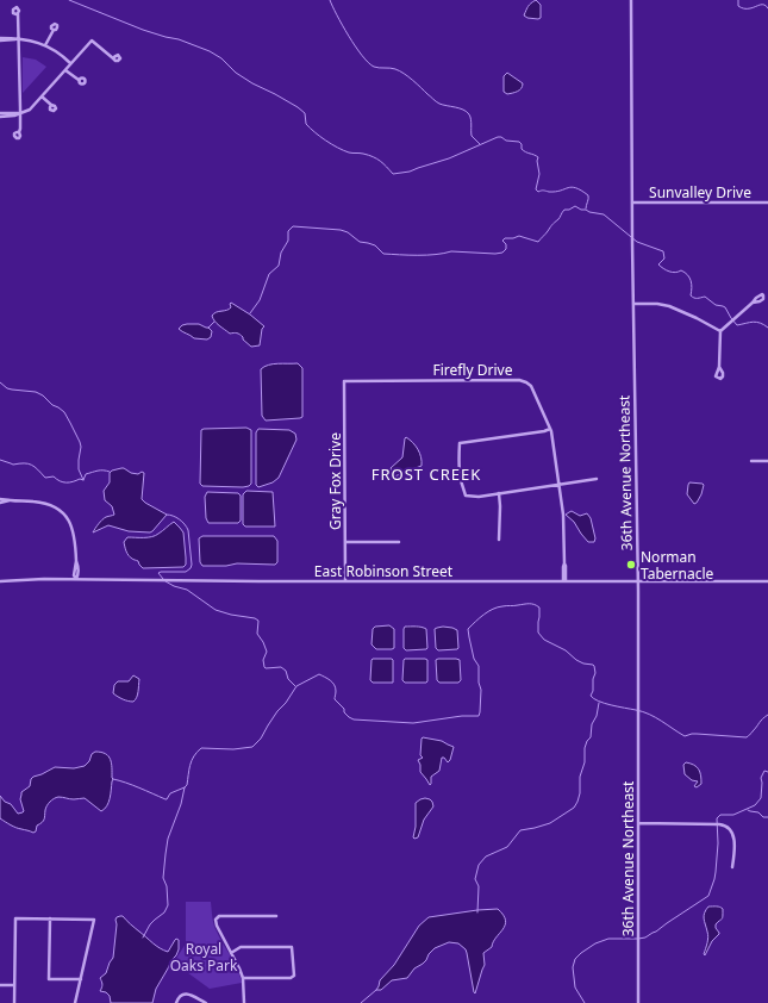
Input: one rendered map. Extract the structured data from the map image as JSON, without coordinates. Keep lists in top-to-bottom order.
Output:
{
  "streets": {
    "street": [
      "Sunvalley Drive",
      "Firefly Drive",
      "36th Avenue Northeast",
      "Gray Fox Drive",
      "East Robinson Street"
    ]
  },
  "crossings": [
    ["Sunvalley Drive", "36th Avenue Northeast"],
    ["Firefly Drive", "Gray Fox Drive"],
    ["Firefly Drive", "East Robinson Street"],
    ["36th Avenue Northeast", "East Robinson Street"],
    ["Gray Fox Drive", "East Robinson Street"]
  ],
  "districts": ["FROST CREEK"],
  "parks": ["Royal Oaks Park"],
  "places": ["Norman Tabernacle"]
}
